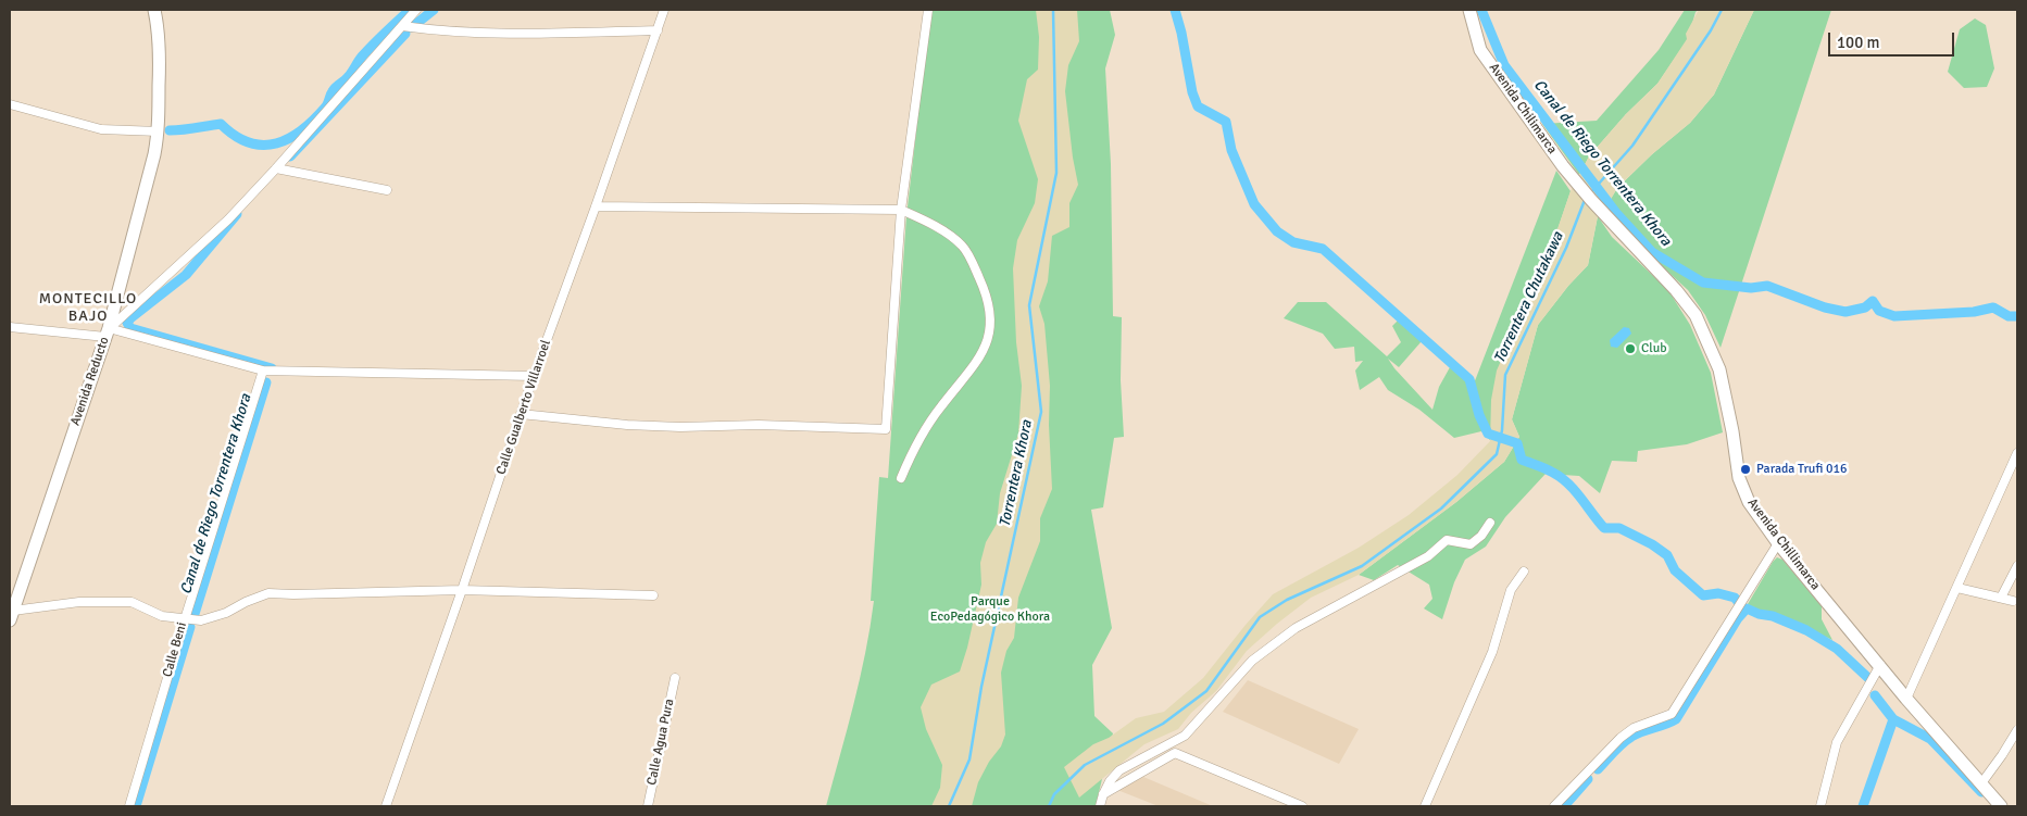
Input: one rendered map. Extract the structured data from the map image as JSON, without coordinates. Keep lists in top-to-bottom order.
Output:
{
  "streets": {
    "street": [
      "Avenida Chilimarca",
      "Avenida Reducto",
      "Calle Gualberto Villarroel",
      "Avenida Chillimarca",
      "Calle Beni",
      "Calle Agua Pura"
    ]
  },
  "crossings": [
    ["Avenida Chilimarca", "Avenida Chillimarca"]
  ],
  "districts": ["MONTECILLO BAJO"],
  "water": ["Canal de Riego Torrentera Khora", "Torrentera Chutakawa", "Torrentera Khora"],
  "parks": ["Parque EcoPedagógico Khora"],
  "places": ["Club", "Parada Trufi 016"],
  "scale_bar": "100 m"
}
